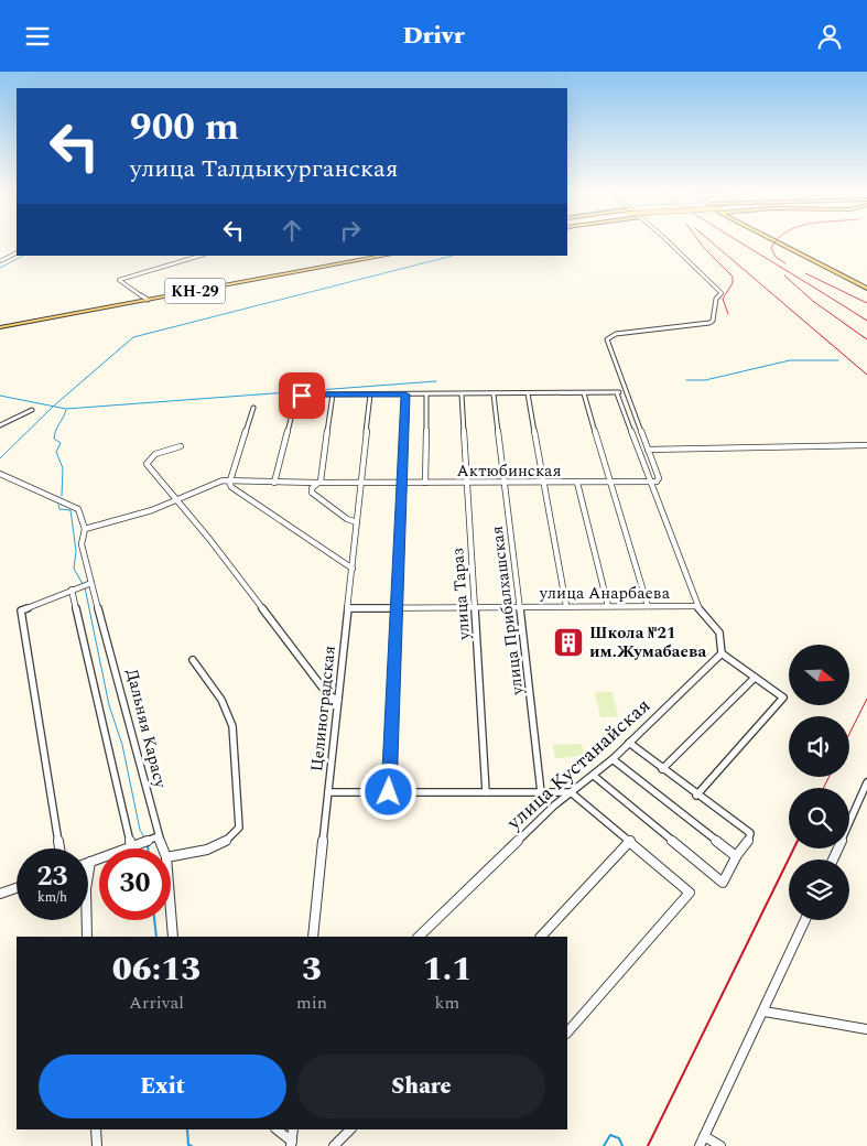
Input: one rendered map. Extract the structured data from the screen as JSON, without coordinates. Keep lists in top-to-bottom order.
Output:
{
  "streets": {
    "main road": ["КН-29"],
    "street": [
      "Актюбинская",
      "улица Анарбаева",
      "улица Тараз",
      "улица Прибалхашская",
      "Целиноградская",
      "Дальняя Карасу",
      "улица Кустанайская"
    ]
  },
  "crossings": [
    ["Актюбинская", "улица Тараз"],
    ["Актюбинская", "улица Прибалхашская"],
    ["Актюбинская", "Целиноградская"],
    ["Актюбинская", "Дальняя Карасу"],
    ["улица Анарбаева", "улица Тараз"],
    ["улица Анарбаева", "улица Прибалхашская"],
    ["улица Анарбаева", "Целиноградская"]
  ],
  "places": {
    "building": ["Школа №21 им.Жумабаева"]
  },
  "north": "right",
  "page": {
    "header": "Drivr",
    "turn": ["900 m", "улица Талдыкурганская"],
    "speed": "23 km/h",
    "limit": "30",
    "eta": [
      "06:13",
      "Arrival",
      "3",
      "min",
      "1.1",
      "km"
    ],
    "buttons": ["Exit", "Share"]
  }
}
